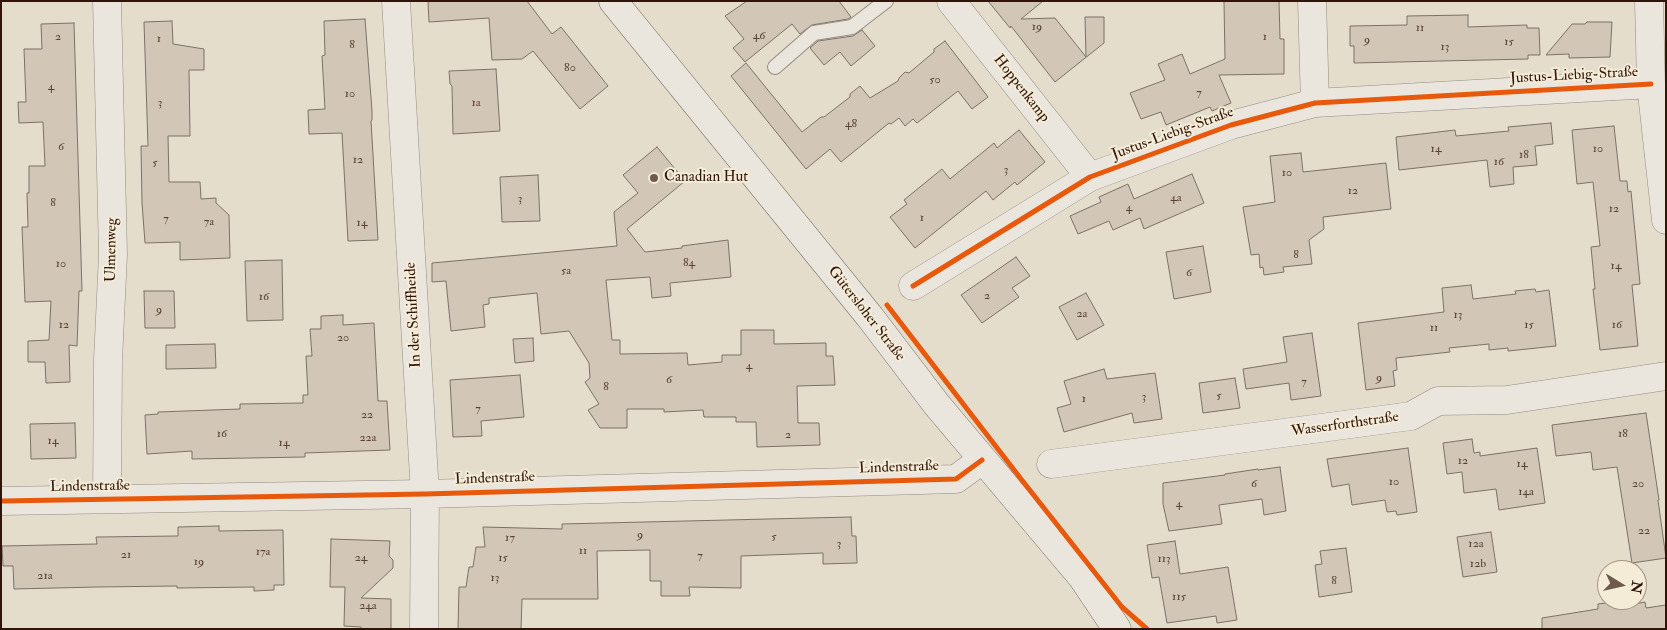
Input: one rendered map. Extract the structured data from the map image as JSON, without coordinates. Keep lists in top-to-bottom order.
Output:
{
  "streets": {
    "street": [
      "Justus-Liebig-Straße",
      "Hoppenkamp",
      "Ulmenweg",
      "Gütersloher Straße",
      "In der Schiffheide",
      "Wasserforthstraße",
      "Lindenstraße"
    ]
  },
  "crossings": [
    ["Justus-Liebig-Straße", "Hoppenkamp"],
    ["Ulmenweg", "Lindenstraße"],
    ["Gütersloher Straße", "Lindenstraße"],
    ["In der Schiffheide", "Lindenstraße"]
  ],
  "places": ["Canadian Hut"],
  "house_numbers": [
    "19",
    "11",
    "46",
    "2",
    "1",
    "1",
    "9",
    "15",
    "8",
    "13",
    "80",
    "50",
    "4",
    "7",
    "10",
    "3",
    "1a",
    "48",
    "6",
    "14",
    "10",
    "18",
    "12",
    "16",
    "5",
    "3",
    "10",
    "12",
    "4a",
    "3",
    "8",
    "4",
    "12",
    "1",
    "7",
    "7a",
    "14",
    "8",
    "84",
    "10",
    "14",
    "5a",
    "6",
    "2",
    "16",
    "9",
    "2a",
    "13",
    "12",
    "15",
    "16",
    "11",
    "20",
    "4",
    "9",
    "6",
    "7",
    "8",
    "5",
    "3",
    "1",
    "7",
    "22",
    "16",
    "18",
    "2",
    "22a",
    "14",
    "14",
    "12",
    "14",
    "10",
    "6",
    "20",
    "14a",
    "4",
    "22",
    "9",
    "5",
    "17",
    "3",
    "12a",
    "11",
    "17a",
    "21",
    "7",
    "24",
    "15",
    "113",
    "19",
    "12b",
    "21a",
    "13",
    "8",
    "115",
    "24a"
  ],
  "north": "right"
}
